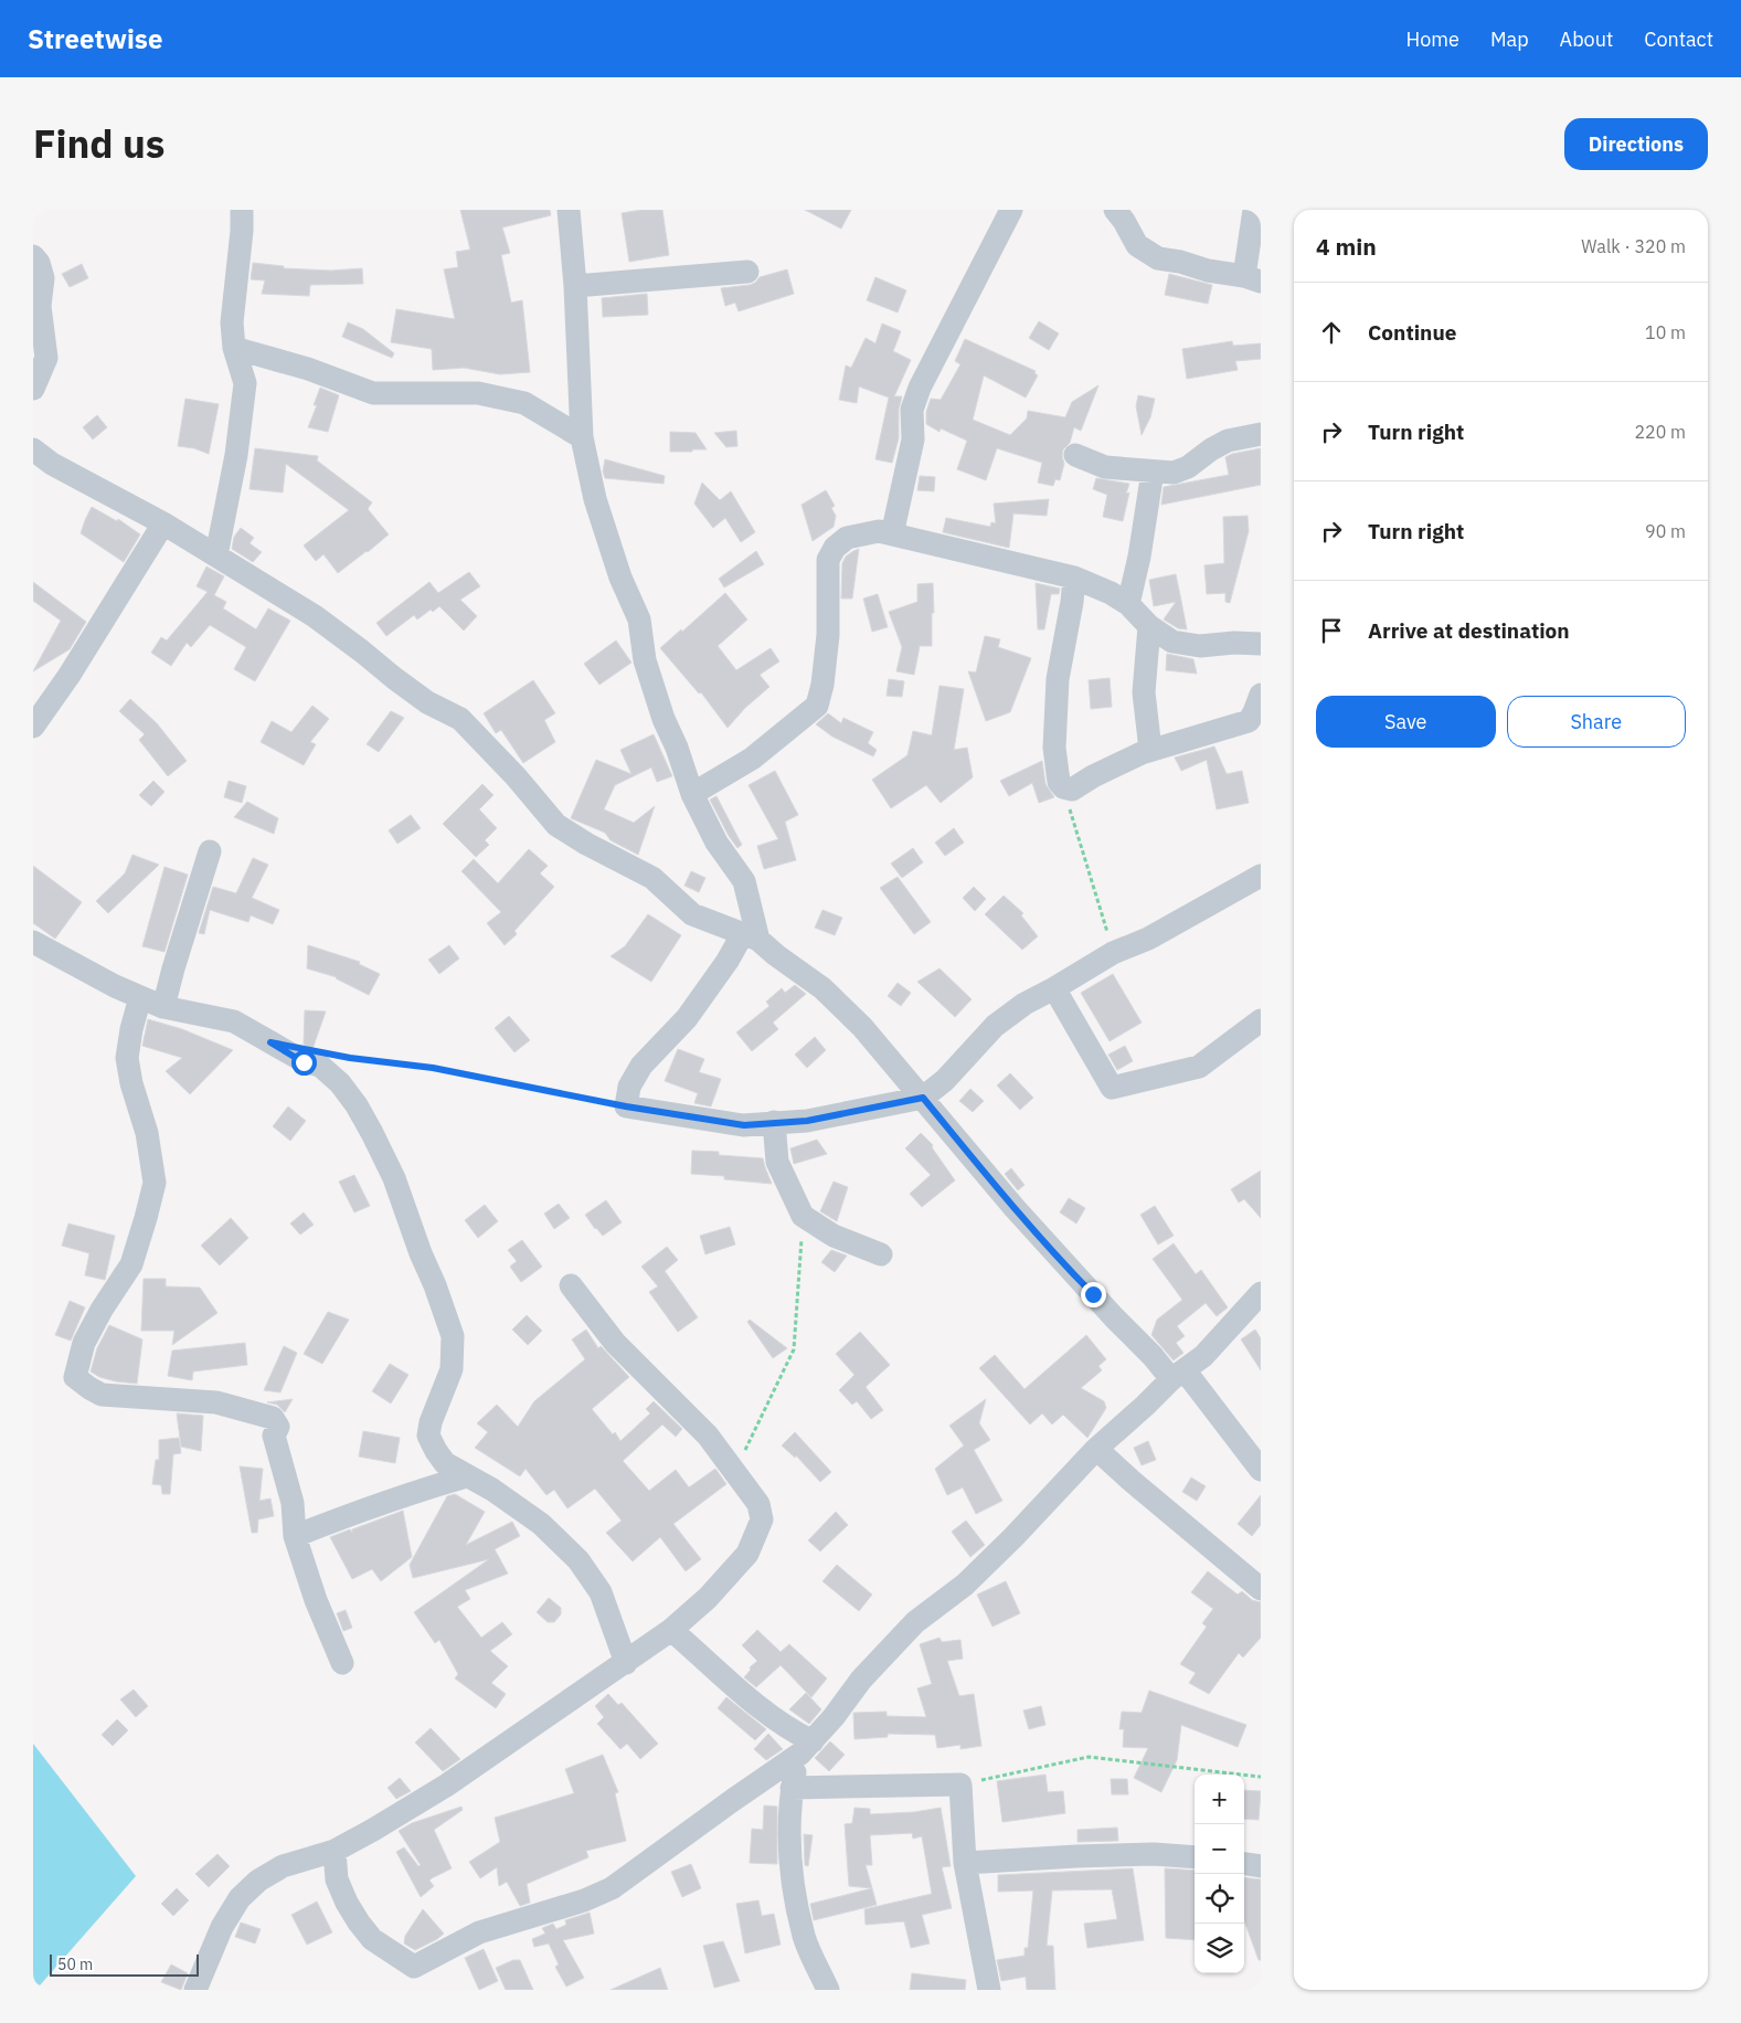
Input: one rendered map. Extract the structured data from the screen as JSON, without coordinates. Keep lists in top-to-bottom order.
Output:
{
  "scale_bar": "50 m",
  "page": {
    "header": "Streetwise",
    "nav": [
      "Home",
      "Map",
      "About",
      "Contact"
    ],
    "title": "Find us",
    "buttons": [
      "Directions",
      ["Save", "Share"]
    ],
    "heading": ["4 min", "Walk · 320 m"],
    "list": [
      ["Continue", "10 m"],
      ["Turn right", "220 m"],
      ["Turn right", "90 m"],
      "Arrive at destination"
    ],
    "map_buttons": ["+", "−"],
    "scale": "50 m"
  }
}
